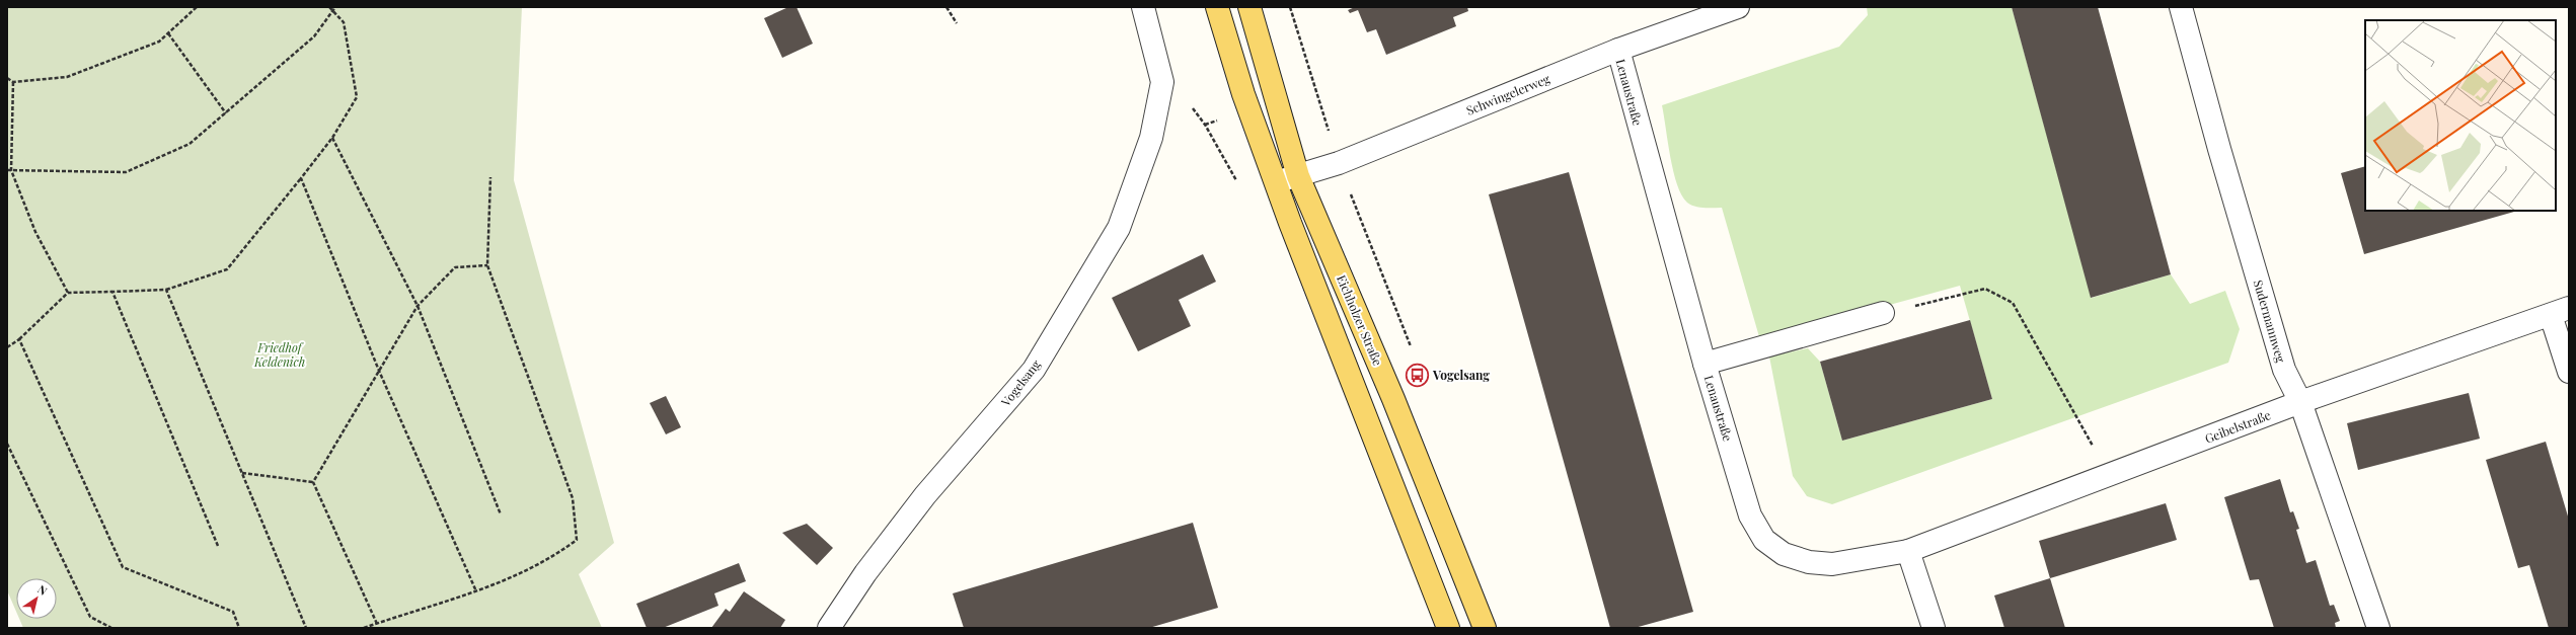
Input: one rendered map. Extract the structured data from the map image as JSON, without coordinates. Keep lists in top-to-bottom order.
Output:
{
  "streets": {
    "main road": ["Eichholzer Straße"],
    "street": [
      "Lenaustraße",
      "Schwingelerweg",
      "Sudermannweg",
      "Vogelsang",
      "Geibelstraße"
    ]
  },
  "crossings": [
    ["Lenaustraße", "Schwingelerweg"],
    ["Lenaustraße", "Geibelstraße"],
    ["Schwingelerweg", "Eichholzer Straße"],
    ["Sudermannweg", "Geibelstraße"]
  ],
  "parks": ["Friedhof Keldenich"],
  "places": {
    "bus stop": ["Vogelsang"]
  },
  "north": "top right"
}
